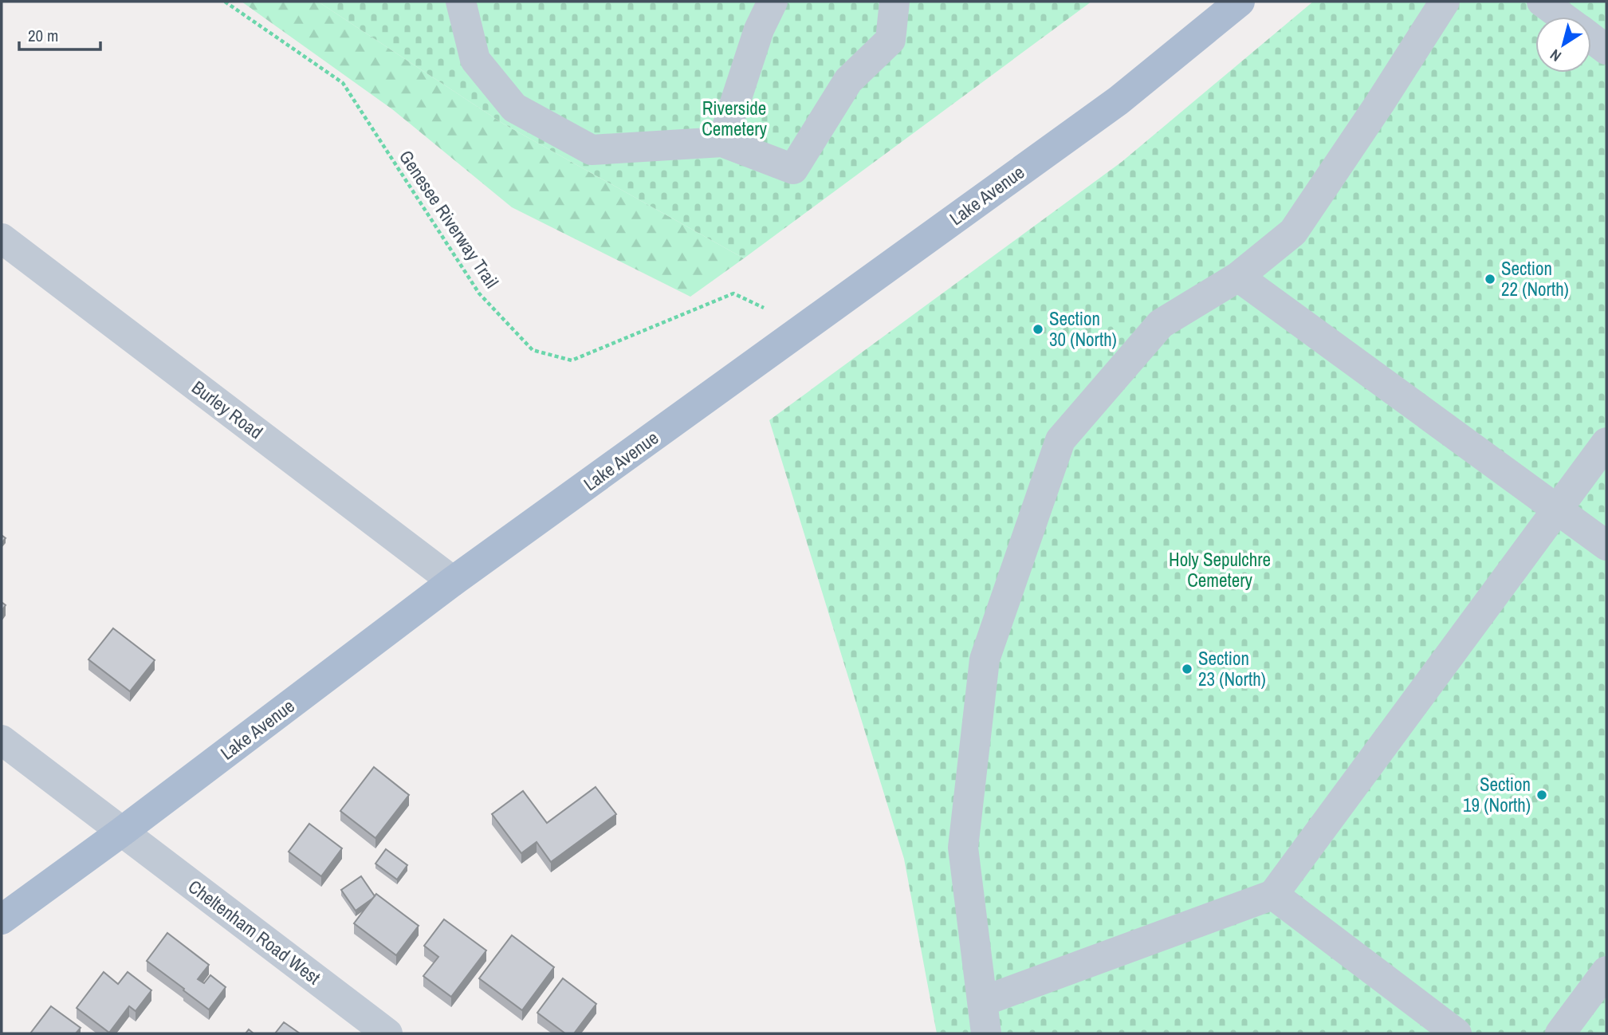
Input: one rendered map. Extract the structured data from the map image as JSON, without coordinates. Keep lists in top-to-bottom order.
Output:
{
  "streets": {
    "main road": ["Lake Avenue"],
    "street": ["Burley Road", "Cheltenham Road West"],
    "path": ["Genesee Riverway Trail"]
  },
  "crossings": [
    ["Lake Avenue", "Burley Road"],
    ["Lake Avenue", "Cheltenham Road West"]
  ],
  "parks": ["Riverside Cemetery", "Holy Sepulchre Cemetery"],
  "places": [
    "Section 22 (North)",
    "Section 30 (North)",
    "Section 23 (North)",
    "Section 19 (North)"
  ],
  "scale_bar": "20 m",
  "north": "bottom left"
}
